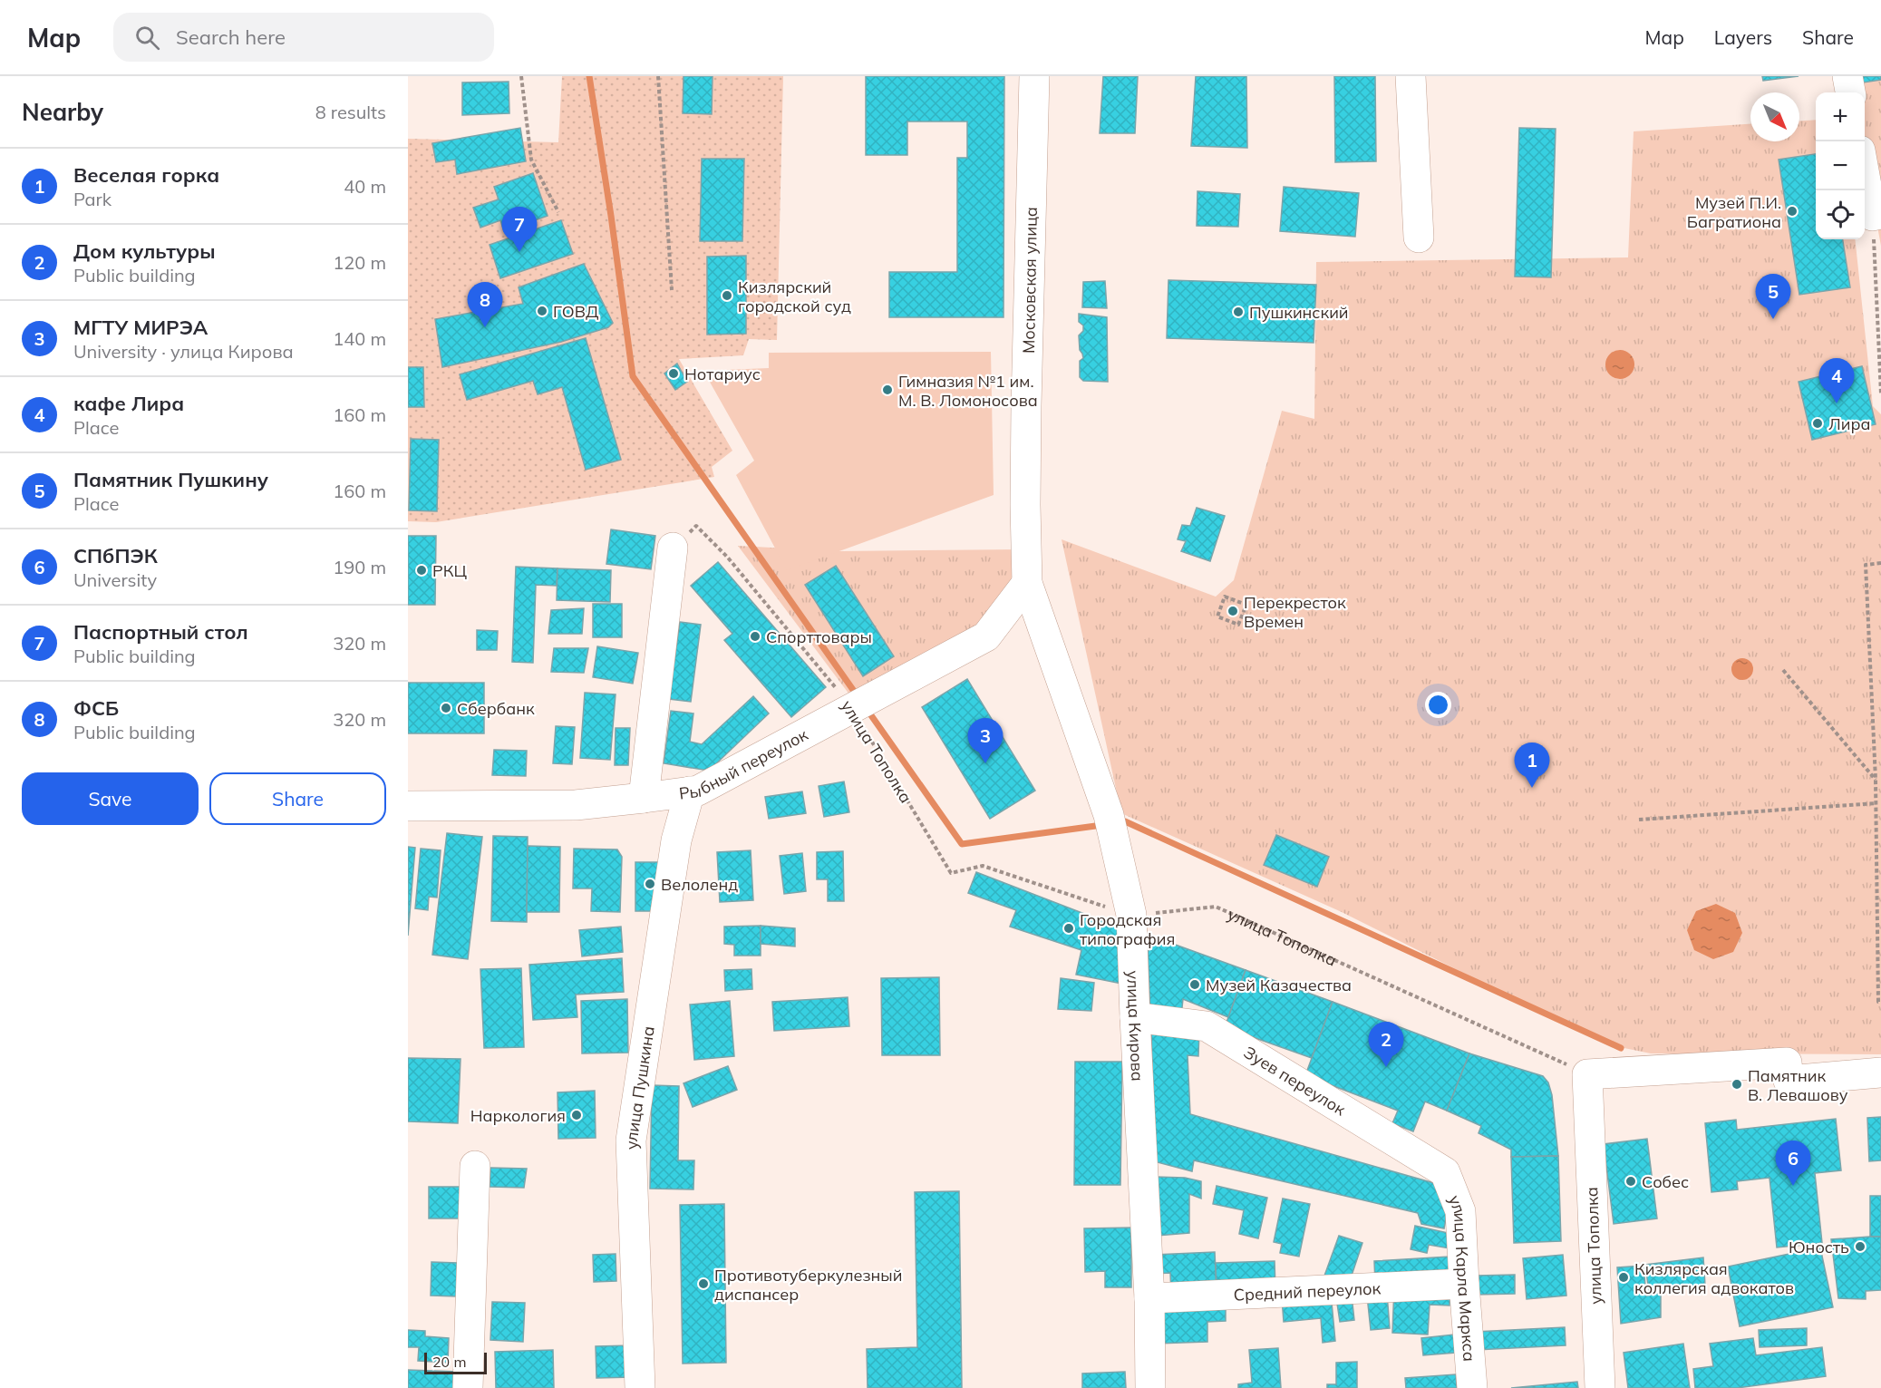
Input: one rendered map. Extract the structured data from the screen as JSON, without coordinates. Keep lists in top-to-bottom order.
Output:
{
  "streets": {
    "street": [
      "Московская улица",
      "улица Тополка",
      "Рыбный переулок",
      "улица Кирова",
      "Зуев переулок",
      "улица Пушкина",
      "улица Карла Маркса",
      "Средний переулок"
    ]
  },
  "crossings": [
    ["Московская улица", "Рыбный переулок"],
    ["Московская улица", "улица Кирова"],
    ["улица Тополка", "Рыбный переулок"],
    ["улица Тополка", "улица Кирова"],
    ["Рыбный переулок", "улица Кирова"],
    ["Рыбный переулок", "улица Пушкина"],
    ["улица Кирова", "Зуев переулок"],
    ["улица Кирова", "Средний переулок"],
    ["Зуев переулок", "улица Карла Маркса"],
    ["улица Карла Маркса", "Средний переулок"]
  ],
  "places": [
    "Музей П.И. Багратиона",
    "Кизлярский городской суд",
    "ГОВД",
    "Пушкинский",
    "Нотариус",
    "Гимназия №1 им. М. В. Ломоносова",
    "Лира",
    "РКЦ",
    "Перекресток Времен",
    "Спорттовары",
    "Сбербанк",
    "Велоленд",
    "Городская типография",
    "Музей Казачества",
    "Памятник В. Левашову",
    "Наркология",
    "Собес",
    "Юность",
    "Кизлярская коллегия адвокатов",
    "Противотуберкулезный диспансер"
  ],
  "scale_bar": "20 m",
  "north": "bottom right",
  "page": {
    "header": "Map",
    "search": "Search here",
    "nav": ["Map", "Layers", "Share"],
    "heading": ["Nearby", "8 results"],
    "map_buttons": ["+", "−"],
    "list": [
      {
        "mark": "1",
        "name": "Веселая горка",
        "note": "Park",
        "value": "40 m"
      },
      {
        "mark": "2",
        "name": "Дом культуры",
        "note": "Public building",
        "value": "120 m"
      },
      {
        "mark": "3",
        "name": "МГТУ МИРЭА",
        "note": "University · улица Кирова",
        "value": "140 m"
      },
      {
        "mark": "4",
        "name": "кафе Лира",
        "note": "Place",
        "value": "160 m"
      },
      {
        "mark": "5",
        "name": "Памятник Пушкину",
        "note": "Place",
        "value": "160 m"
      },
      {
        "mark": "6",
        "name": "СПбПЭК",
        "note": "University",
        "value": "190 m"
      },
      {
        "mark": "7",
        "name": "Паспортный стол",
        "note": "Public building",
        "value": "320 m"
      },
      {
        "mark": "8",
        "name": "ФСБ",
        "note": "Public building",
        "value": "320 m"
      }
    ],
    "pins": [
      "7",
      "5",
      "8",
      "4",
      "3",
      "1",
      "2",
      "6"
    ],
    "buttons": ["Save", "Share"],
    "scale": "20 m"
  }
}
